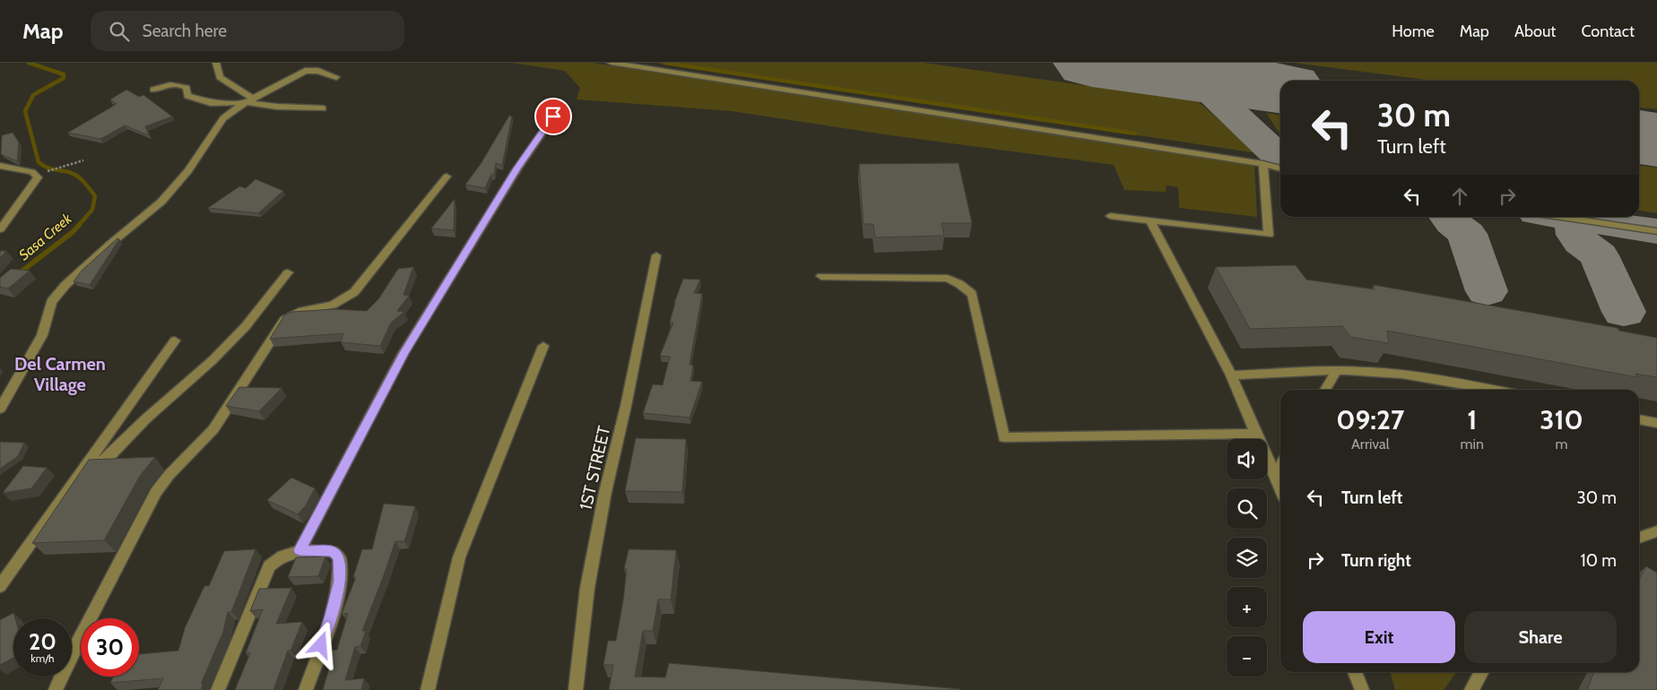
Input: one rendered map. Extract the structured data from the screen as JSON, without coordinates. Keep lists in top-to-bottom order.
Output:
{
  "streets": {
    "street": ["1ST STREET"]
  },
  "districts": ["Del Carmen Village"],
  "water": ["Sasa Creek"],
  "page": {
    "header": "Map",
    "search": "Search here",
    "nav": [
      "Home",
      "Map",
      "About",
      "Contact"
    ],
    "turn": ["30 m", "Turn left"],
    "eta": [
      "09:27",
      "Arrival",
      "1",
      "min",
      "310",
      "m"
    ],
    "map_buttons": ["+", "−"],
    "list": [
      {
        "name": "Turn left",
        "value": "30 m"
      },
      {
        "name": "Turn right",
        "value": "10 m"
      }
    ],
    "buttons": ["Exit", "Share"],
    "speed": "20 km/h",
    "limit": "30"
  }
}
